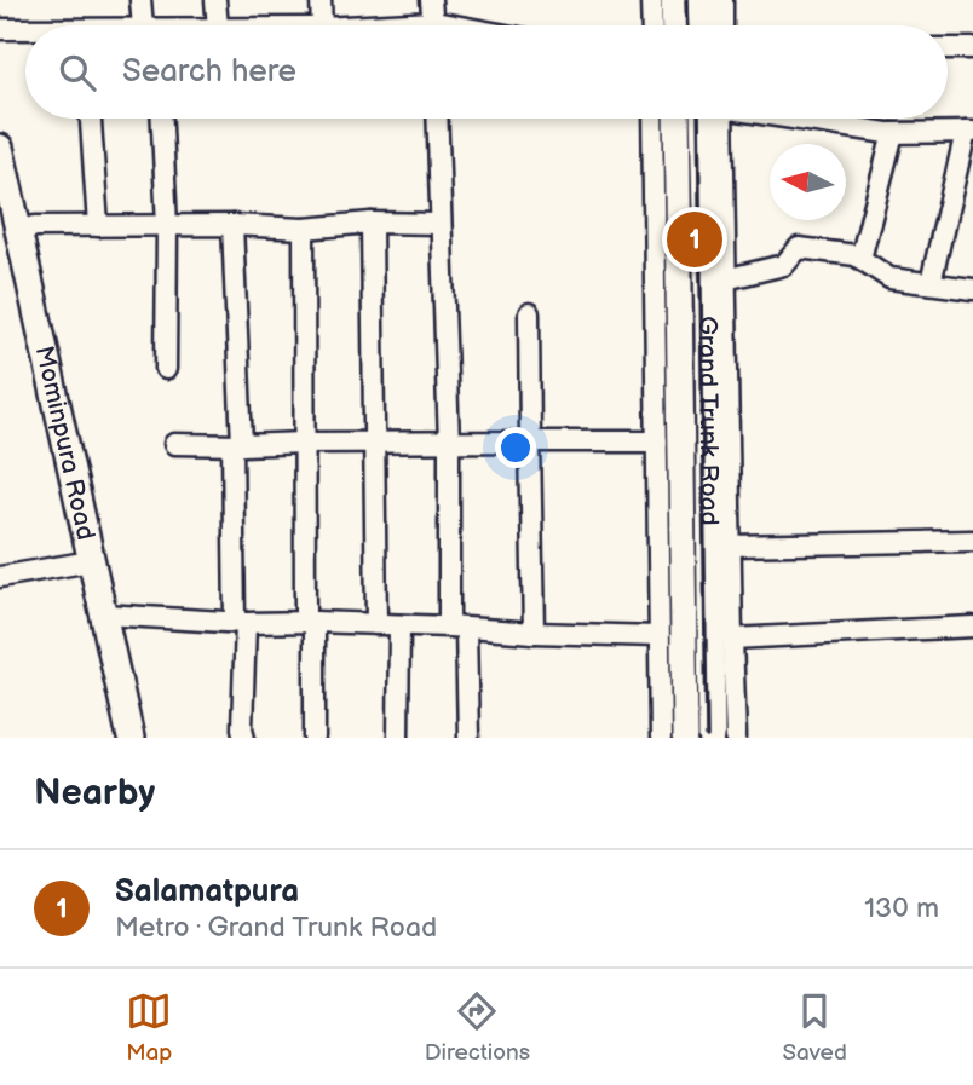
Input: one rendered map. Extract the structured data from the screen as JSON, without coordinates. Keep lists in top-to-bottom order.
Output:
{
  "streets": {
    "main road": ["Grand Trunk Road", "Mominpura Road"]
  },
  "north": "left",
  "page": {
    "search": "Search here",
    "pins": "1",
    "heading": "Nearby",
    "list": [
      {
        "mark": "1",
        "name": "Salamatpura",
        "note": "Metro · Grand Trunk Road",
        "value": "130 m"
      }
    ],
    "nav": ["Map", "Directions", "Saved"]
  }
}
